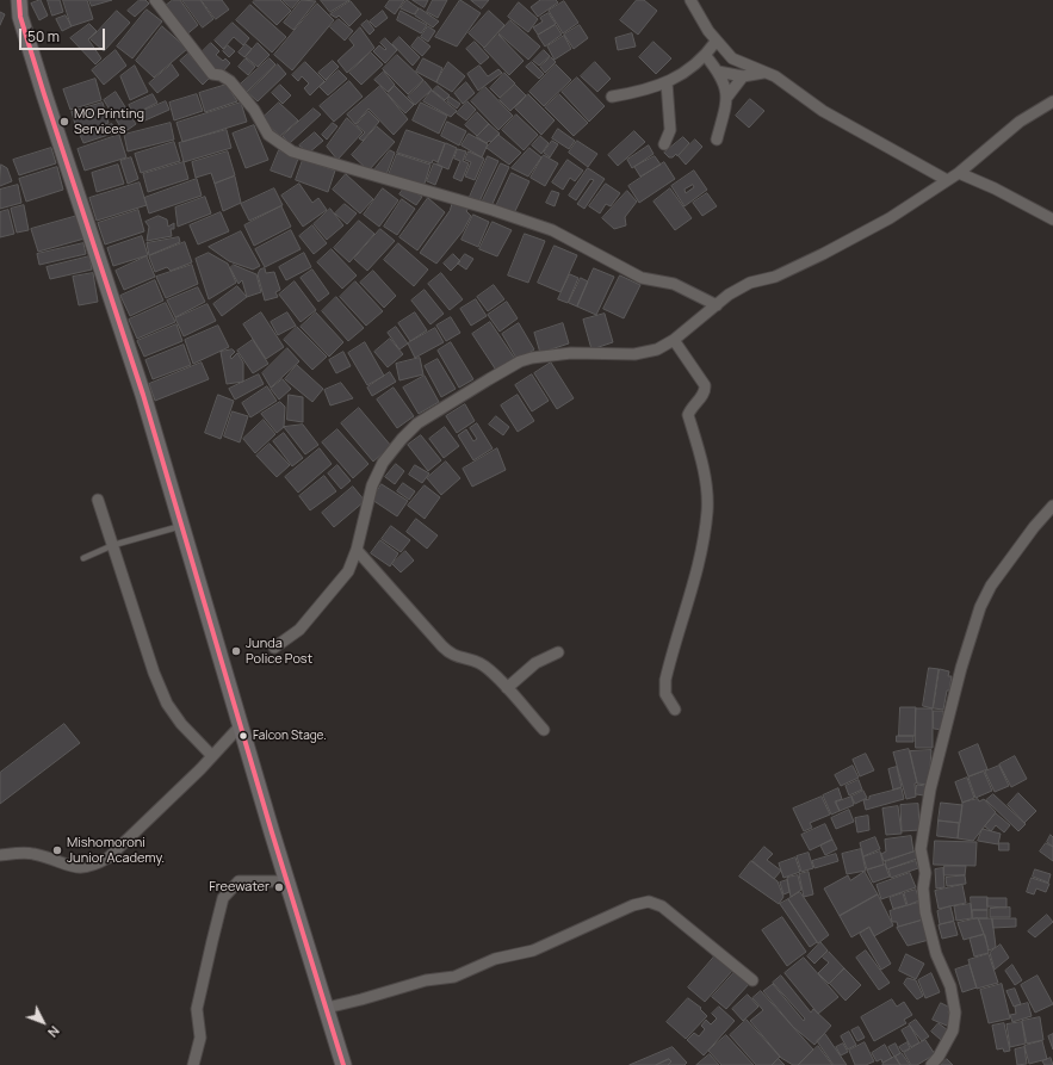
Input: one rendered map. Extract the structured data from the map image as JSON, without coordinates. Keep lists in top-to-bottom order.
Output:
{
  "places": [
    "MO Printing Services",
    "Junda Police Post",
    "Falcon Stage.",
    "Mishomoroni Junior Academy.",
    "Freewater"
  ],
  "scale_bar": "50 m",
  "north": "bottom right"
}
